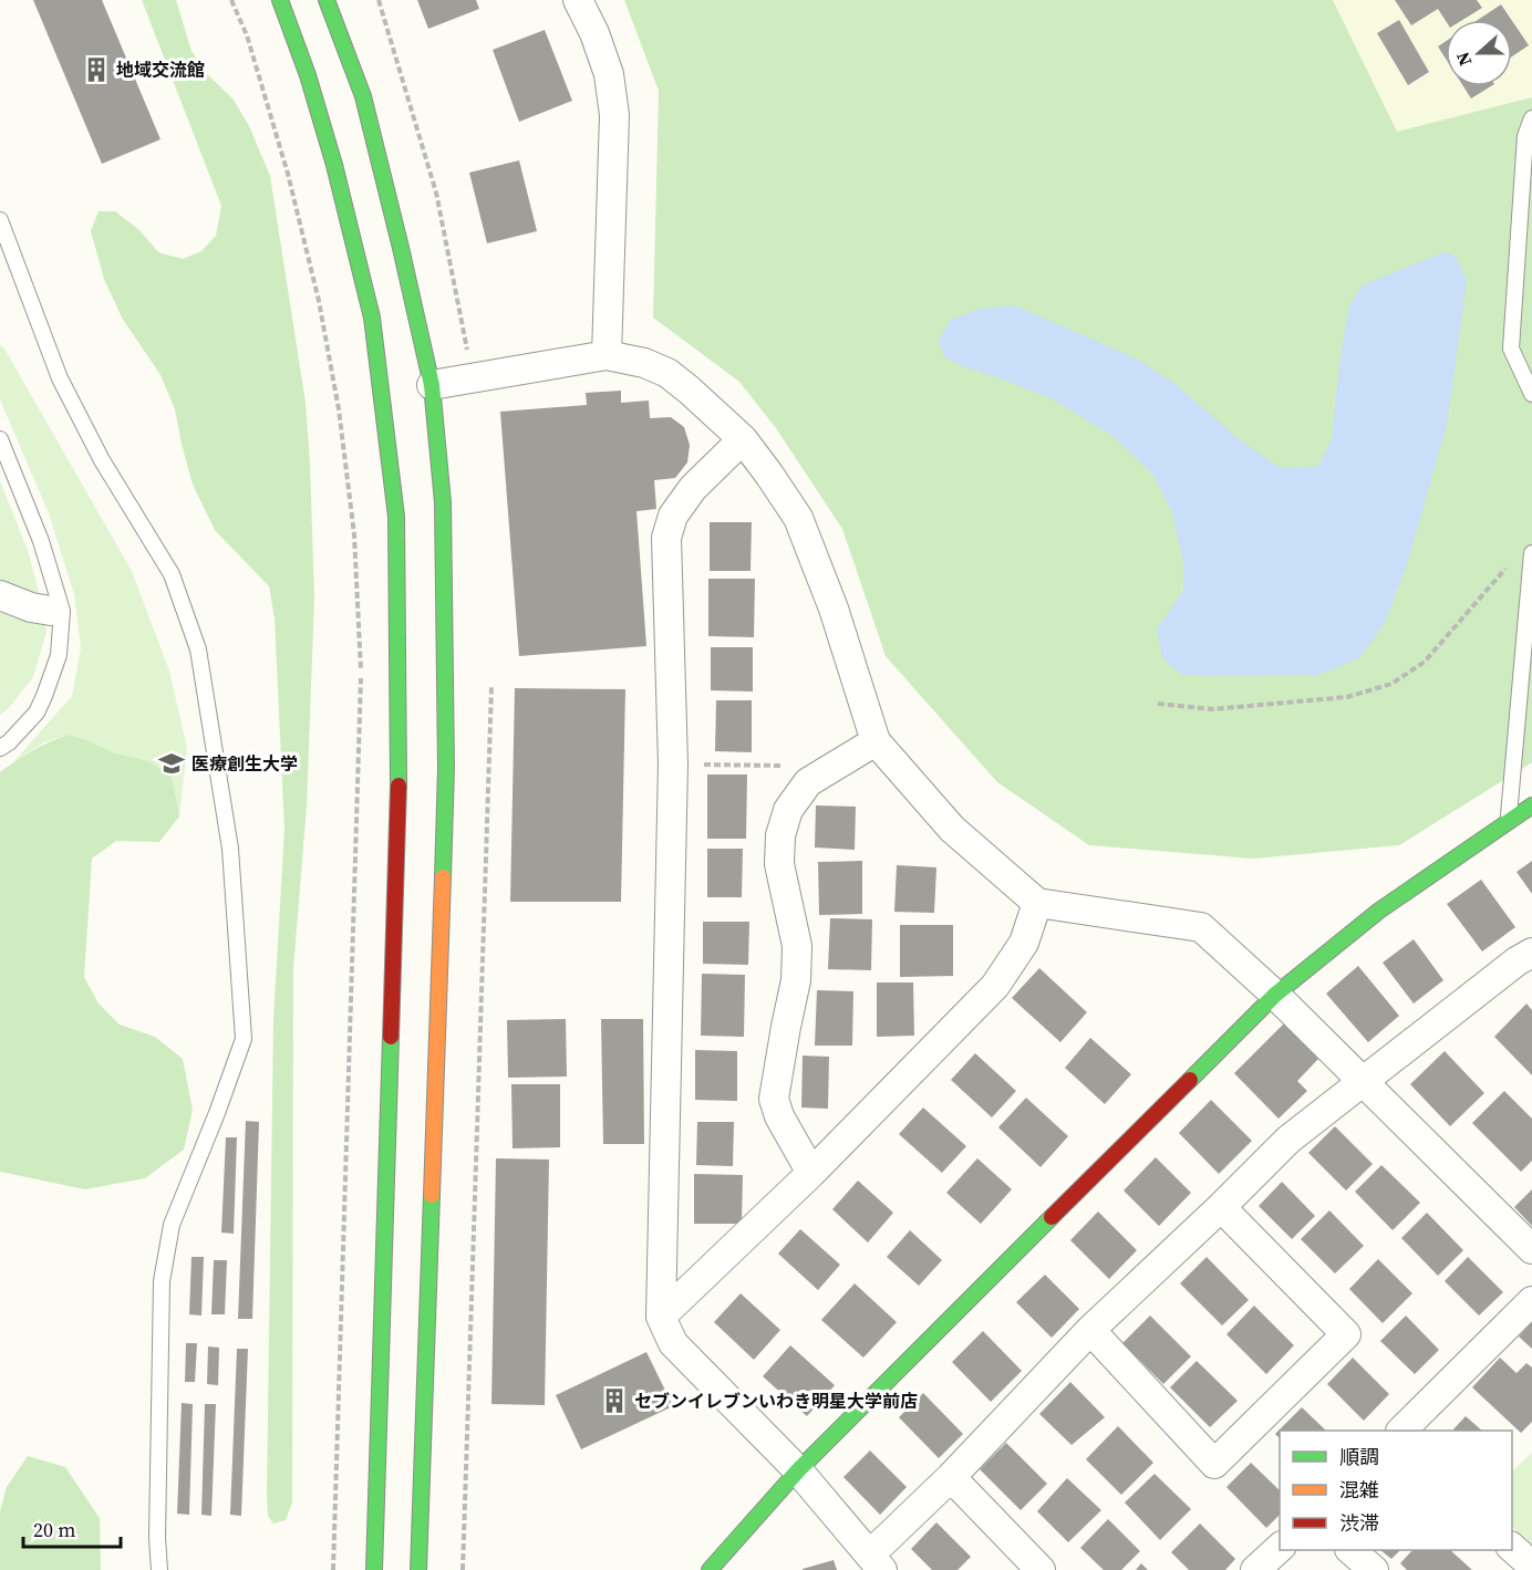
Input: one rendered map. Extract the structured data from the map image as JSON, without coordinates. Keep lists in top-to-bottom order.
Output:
{
  "places": {
    "building": ["地域交流館", "セブンイレブンいわき明星大学前店"],
    "school or university": ["医療創生大学"]
  },
  "legend": ["順調", "混雑", "渋滞"],
  "scale_bar": "20 m",
  "north": "left"
}
